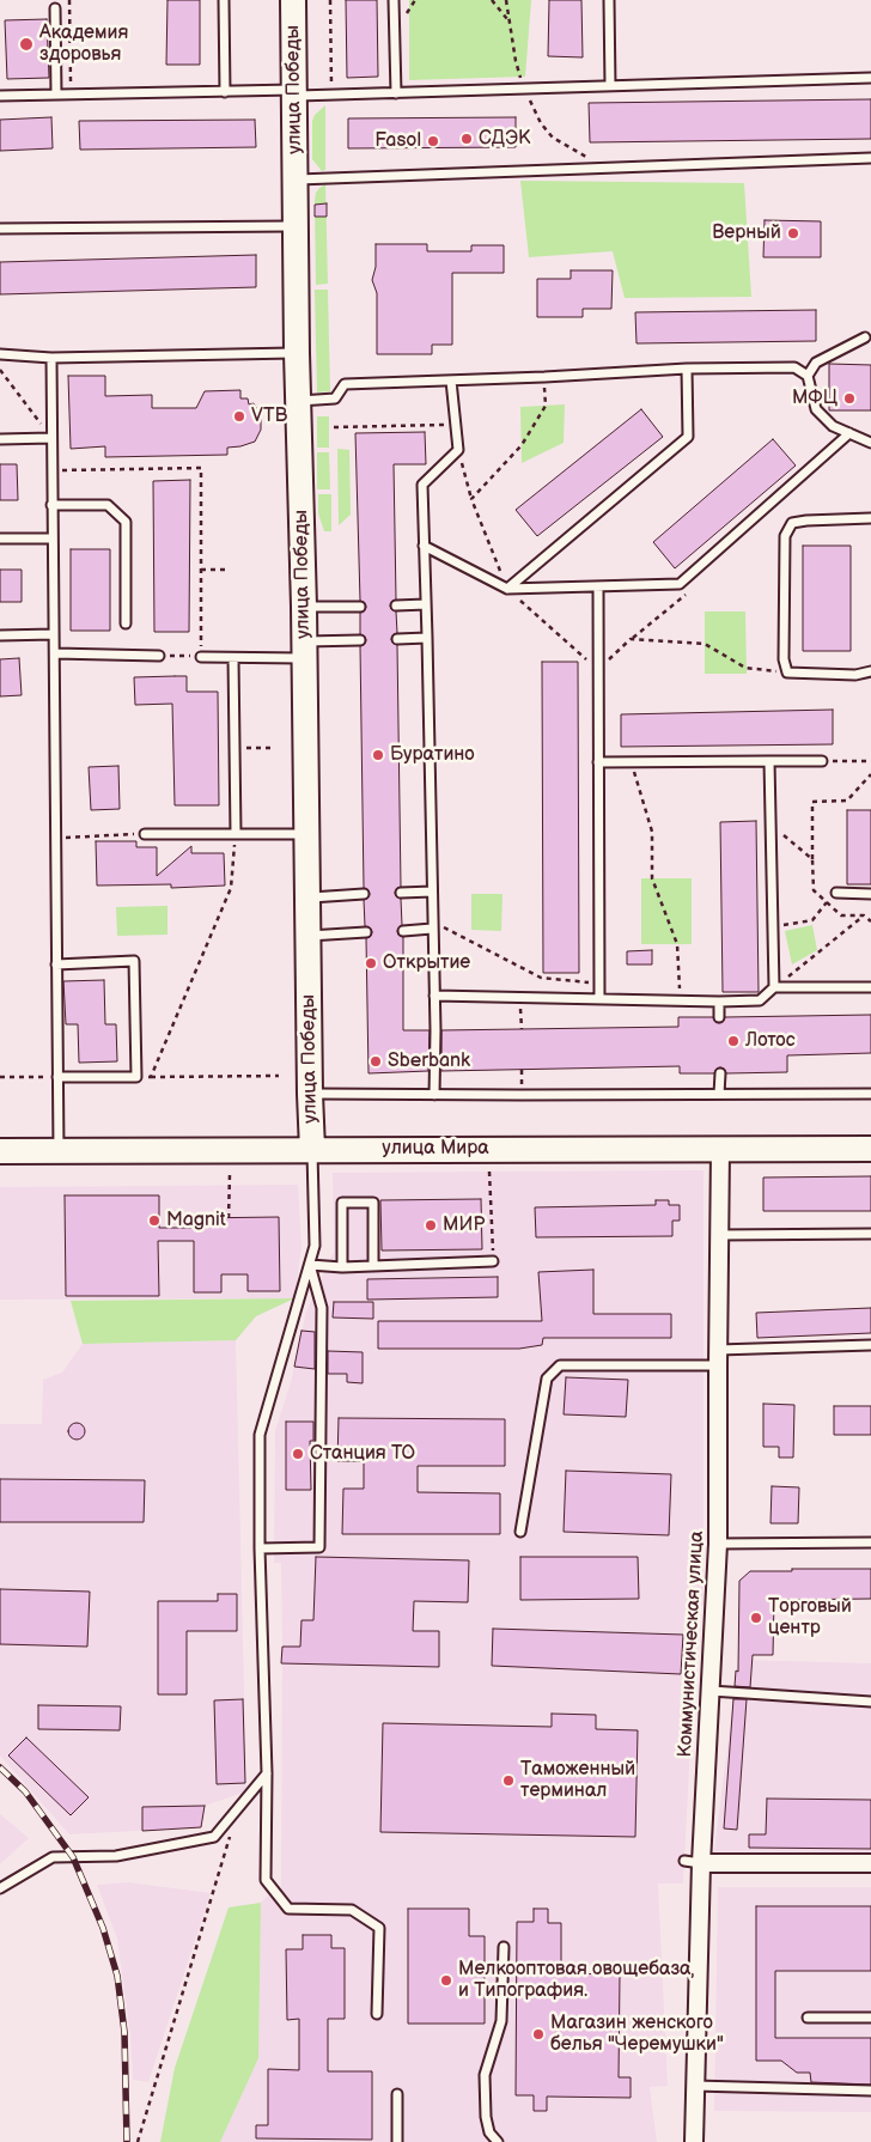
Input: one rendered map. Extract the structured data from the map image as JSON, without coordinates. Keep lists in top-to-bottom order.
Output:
{
  "streets": {
    "main road": ["улица Победы", "улица Мира"],
    "street": ["Коммунистическая улица"]
  },
  "crossings": [
    ["улица Победы", "улица Мира"],
    ["улица Мира", "Коммунистическая улица"]
  ],
  "places": [
    "Академия здоровья",
    "СДЭК",
    "Fasol",
    "Верный",
    "МФЦ",
    "VTB",
    "Буратино",
    "Открытие",
    "Лотос",
    "Sberbank",
    "Magnit",
    "МИР",
    "Станция ТО",
    "Торговый центр",
    "Таможенный терминал",
    "Мелкооптовая овощебаза, и Типография.",
    "Магазин женского белья \"Черемушки\""
  ]
}
